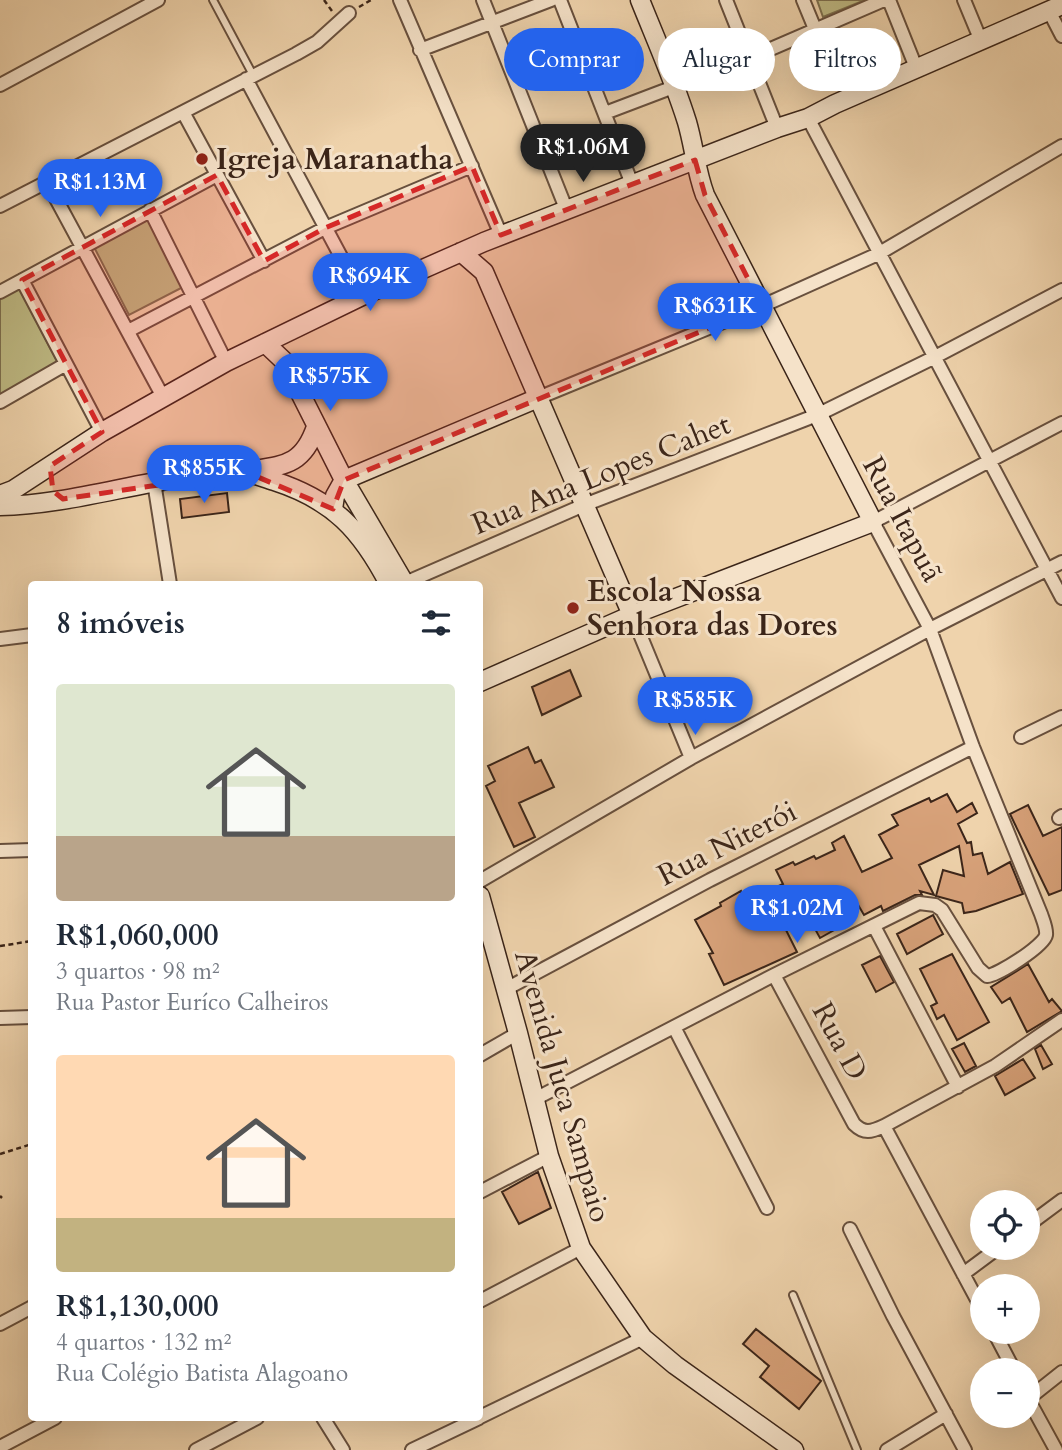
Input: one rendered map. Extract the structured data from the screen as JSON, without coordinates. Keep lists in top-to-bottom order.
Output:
{
  "streets": {
    "main road": ["Rua Itapuã", "Avenida Juca Sampaio"],
    "street": ["Rua Ana Lopes Cahet", "Rua Niterói", "Rua D"]
  },
  "crossings": [
    ["Rua Ana Lopes Cahet", "Rua Itapuã"],
    ["Rua Itapuã", "Rua Niterói"],
    ["Rua Niterói", "Avenida Juca Sampaio"]
  ],
  "places": ["Igreja Maranatha", "Escola Nossa Senhora das Dores"],
  "page": {
    "chip": ["Comprar", "Alugar", "Filtros"],
    "price": [
      "R$1.06M",
      "R$1.13M",
      "R$694K",
      "R$631K",
      "R$575K",
      "R$855K",
      "R$585K",
      "R$1.02M"
    ],
    "heading": "8 imóveis",
    "list": [
      {
        "name": "R$1,060,000",
        "note": "3 quartos · 98 m² · Rua Pastor Euríco Calheiros"
      },
      {
        "name": "R$1,130,000",
        "note": "4 quartos · 132 m² · Rua Colégio Batista Alagoano"
      }
    ],
    "map_buttons": ["+", "−"]
  }
}
